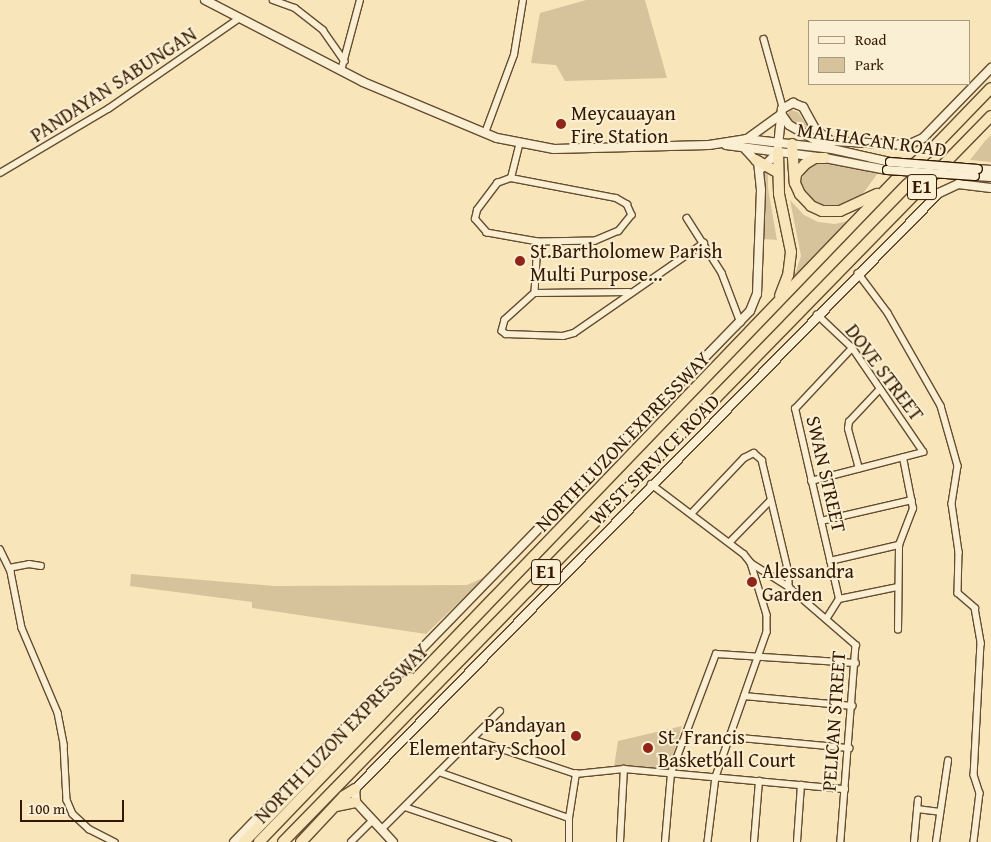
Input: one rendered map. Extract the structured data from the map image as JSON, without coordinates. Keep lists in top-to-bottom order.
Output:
{
  "streets": {
    "highway": ["E1", "NORTH LUZON EXPRESSWAY"],
    "main road": ["MALHACAN ROAD", "WEST SERVICE ROAD"],
    "street": [
      "PANDAYAN SABUNGAN",
      "DOVE STREET",
      "SWAN STREET",
      "PELICAN STREET"
    ]
  },
  "crossings": [
    ["DOVE STREET", "WEST SERVICE ROAD"],
    ["DOVE STREET", "SWAN STREET"],
    ["WEST SERVICE ROAD", "PELICAN STREET"]
  ],
  "places": [
    "Meycauayan Fire Station",
    "St.Bartholomew Parish Multi Purpose...",
    "Alessandra Garden",
    "Pandayan Elementary School",
    "St. Francis Basketball Court"
  ],
  "legend": ["Road", "Park"],
  "scale_bar": "100 m"
}
